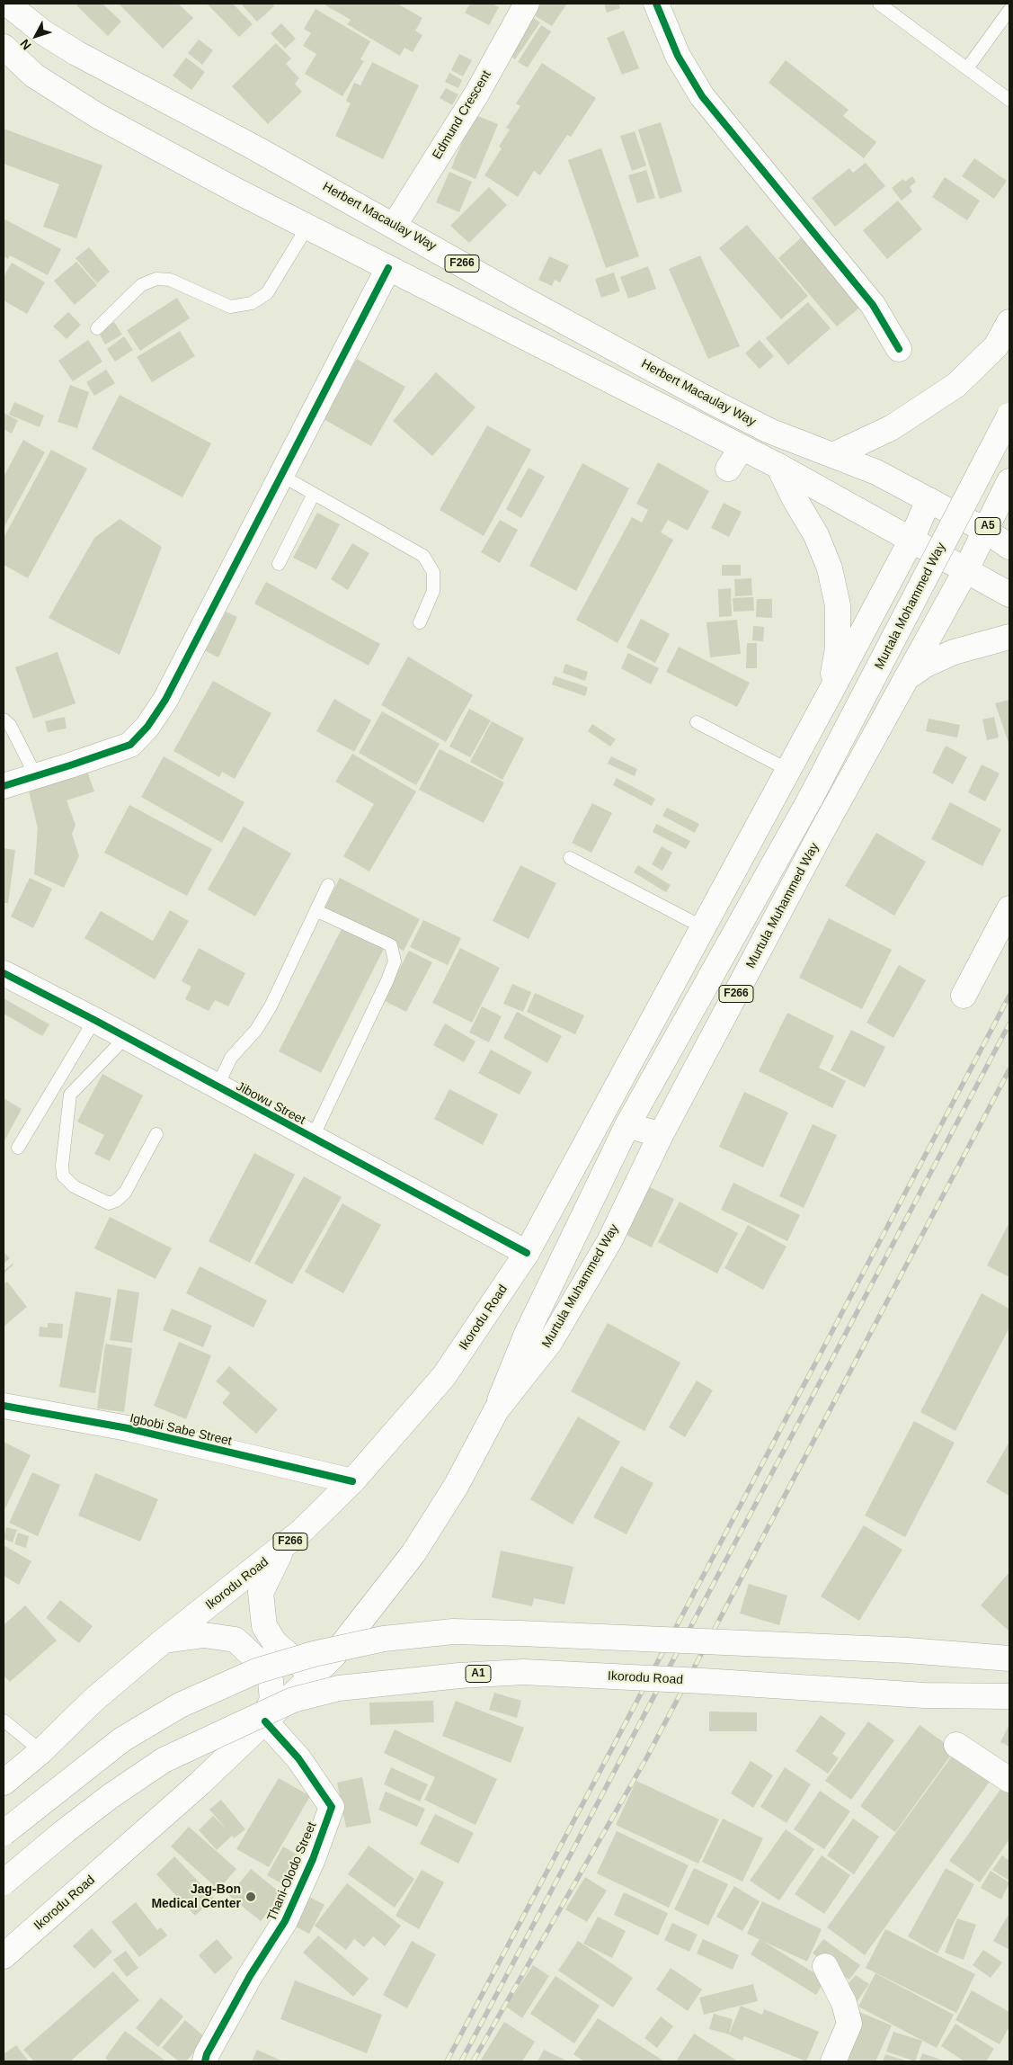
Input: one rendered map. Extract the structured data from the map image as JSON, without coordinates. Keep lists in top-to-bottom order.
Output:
{
  "streets": {
    "main road": [
      "Edmund Crescent",
      "Herbert Macaulay Way",
      "F266",
      "A5",
      "Murtala Mohammed Way",
      "Murtula Muhammed Way",
      "Jibowu Street",
      "Ikorodu Road",
      "Igbobi Sabe Street",
      "A1",
      "Thani-Olodo Street"
    ]
  },
  "crossings": [
    ["Edmund Crescent", "Herbert Macaulay Way"],
    ["Herbert Macaulay Way", "A5"],
    ["A5", "Murtula Muhammed Way"],
    ["Murtala Mohammed Way", "Murtula Muhammed Way"],
    ["Murtula Muhammed Way", "Ikorodu Road"],
    ["Jibowu Street", "Ikorodu Road"],
    ["Ikorodu Road", "Igbobi Sabe Street"],
    ["Ikorodu Road", "Thani-Olodo Street"]
  ],
  "places": ["Jag-Bon Medical Center"],
  "north": "bottom left"
}
